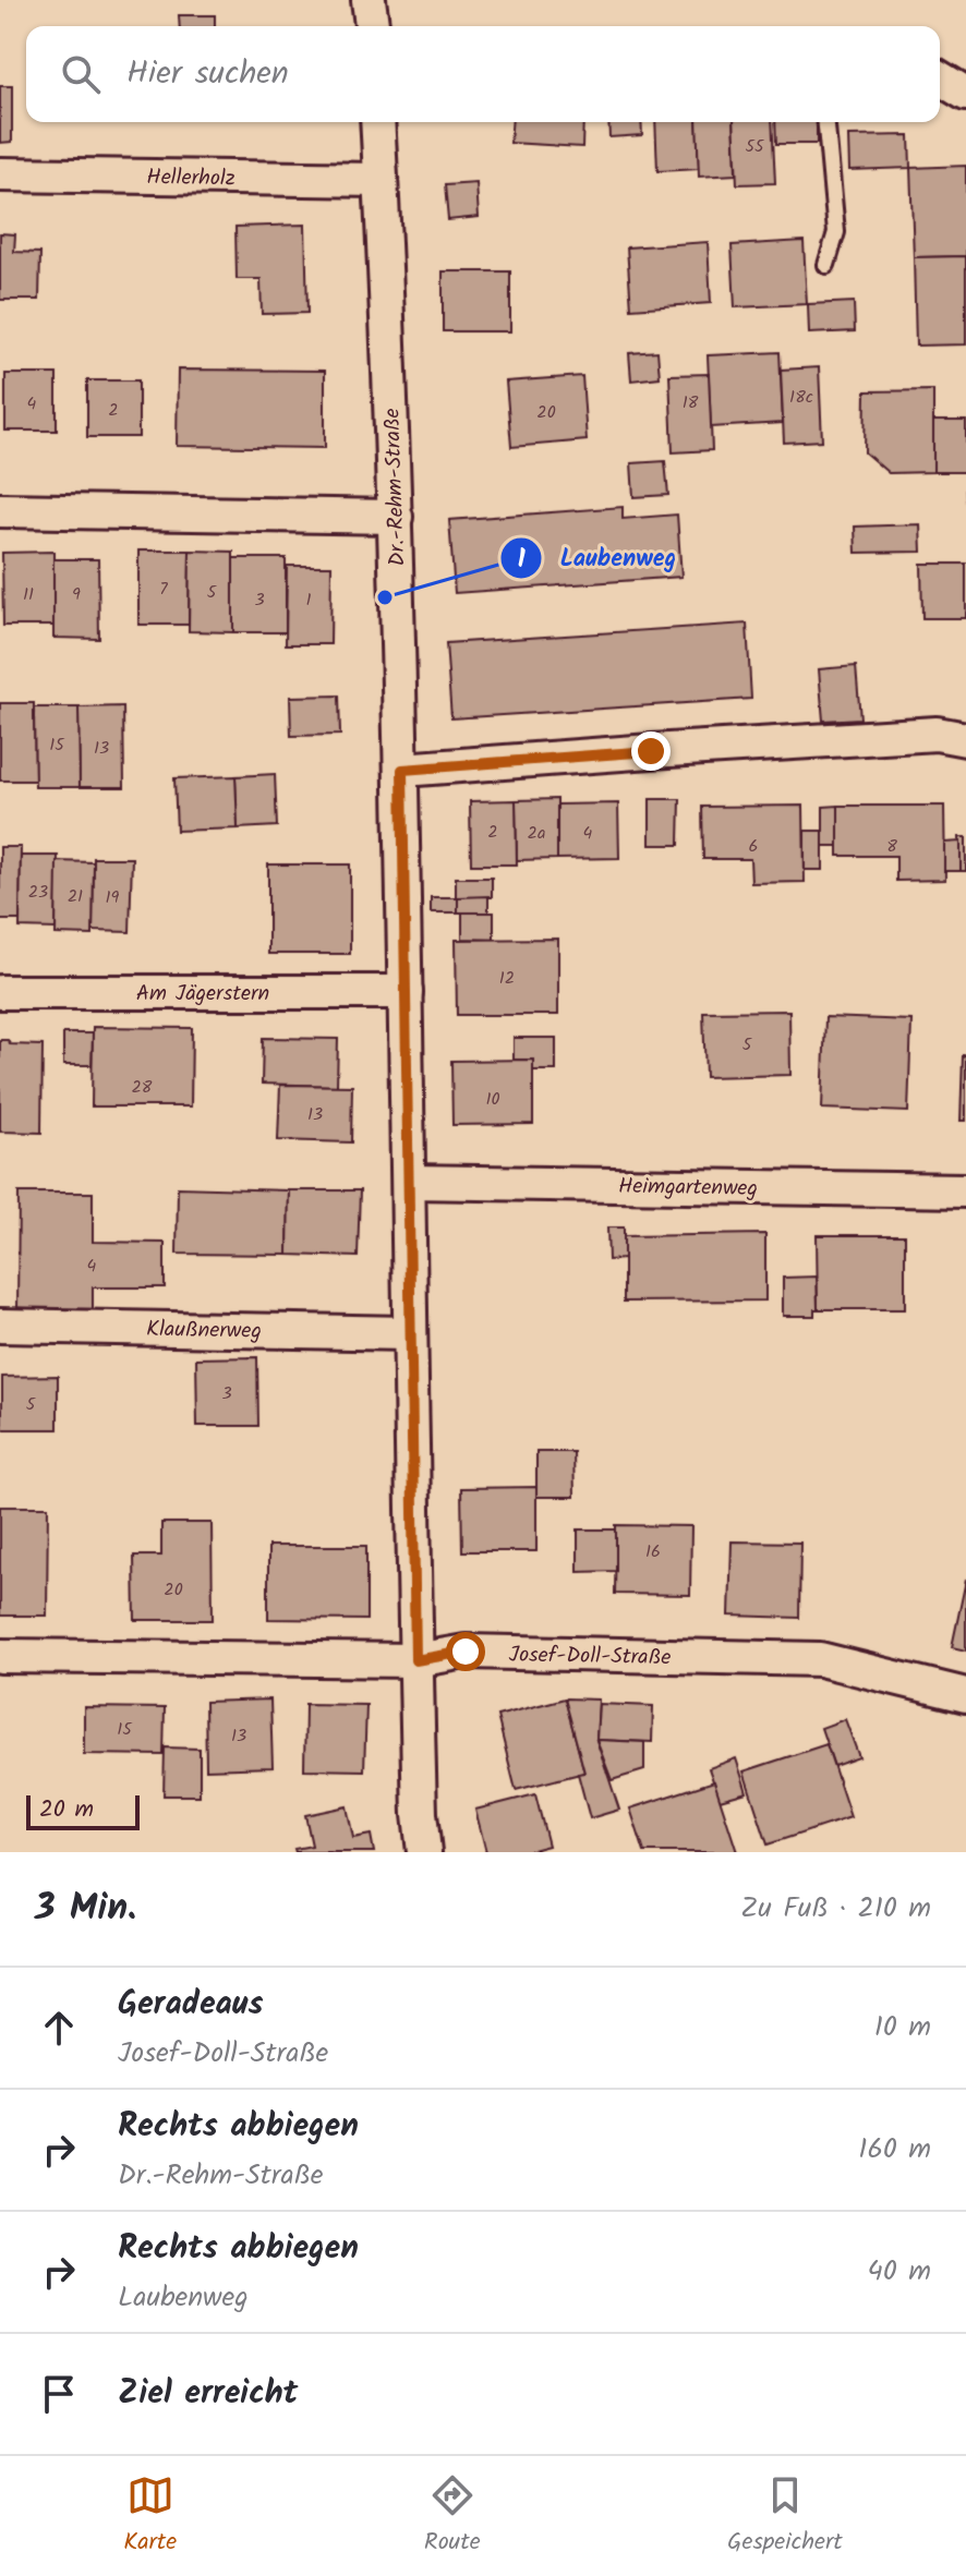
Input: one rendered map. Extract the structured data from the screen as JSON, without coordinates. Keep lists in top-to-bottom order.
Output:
{
  "streets": {
    "street": [
      "Hellerholz",
      "Dr.-Rehm-Straße",
      "Am Jägerstern",
      "Heimgartenweg",
      "Klaußnerweg",
      "Josef-Doll-Straße"
    ]
  },
  "crossings": [
    ["Hellerholz", "Dr.-Rehm-Straße"],
    ["Dr.-Rehm-Straße", "Am Jägerstern"],
    ["Dr.-Rehm-Straße", "Heimgartenweg"],
    ["Dr.-Rehm-Straße", "Klaußnerweg"],
    ["Dr.-Rehm-Straße", "Josef-Doll-Straße"]
  ],
  "places": ["Laubenweg"],
  "house_numbers": [
    "55",
    "18c",
    "18",
    "4",
    "2",
    "20",
    "7",
    "5",
    "11",
    "9",
    "3",
    "1",
    "15",
    "13",
    "2",
    "2a",
    "4",
    "6",
    "8",
    "23",
    "21",
    "19",
    "12",
    "5",
    "28",
    "10",
    "13",
    "4",
    "3",
    "5",
    "16",
    "20",
    "15",
    "13"
  ],
  "scale_bar": "20 m",
  "page": {
    "search": "Hier suchen",
    "scale": "20 m",
    "heading": ["3 Min.", "Zu Fuß · 210 m"],
    "list": [
      ["Geradeaus", "Josef-Doll-Straße", "10 m"],
      ["Rechts abbiegen", "Dr.-Rehm-Straße", "160 m"],
      ["Rechts abbiegen", "Laubenweg", "40 m"],
      "Ziel erreicht"
    ],
    "nav": ["Karte", "Route", "Gespeichert"]
  }
}
